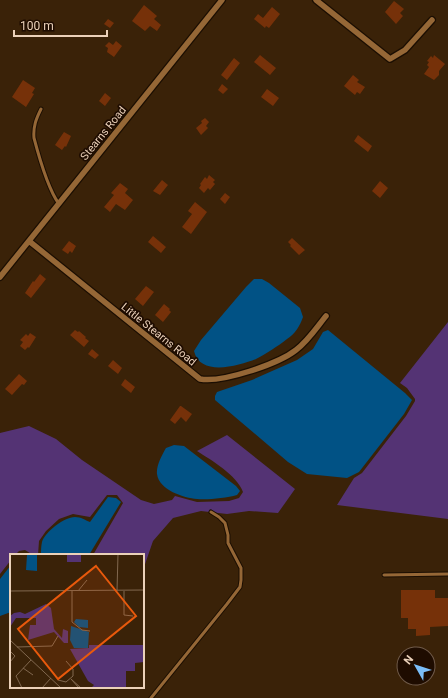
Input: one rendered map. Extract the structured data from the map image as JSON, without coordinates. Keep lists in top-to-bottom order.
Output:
{
  "streets": {
    "street": ["Stearns Road", "Little Stearns Road"]
  },
  "crossings": [
    ["Stearns Road", "Little Stearns Road"]
  ],
  "scale_bar": "100 m",
  "north": "top left"
}
